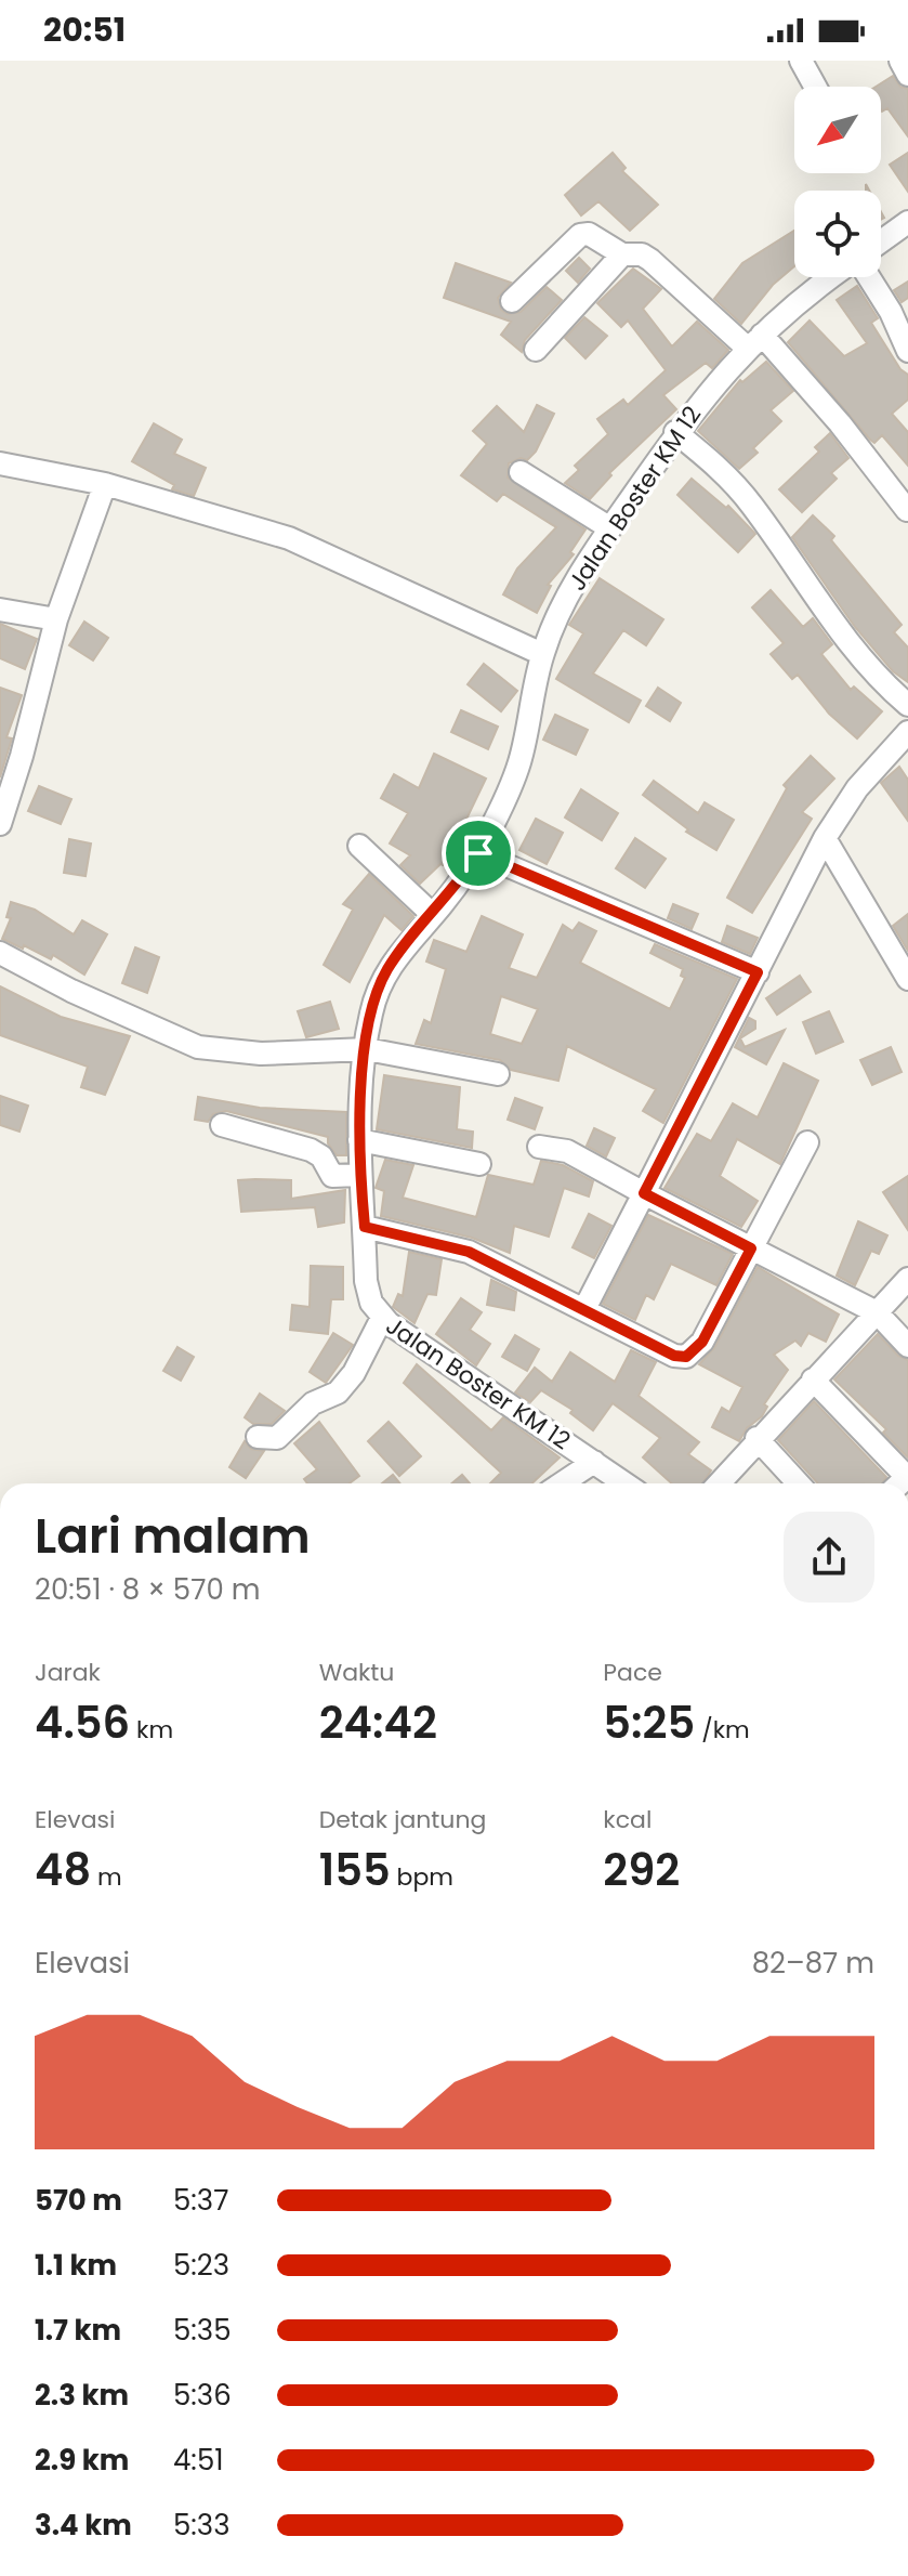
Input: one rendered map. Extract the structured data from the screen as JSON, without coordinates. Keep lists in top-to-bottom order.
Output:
{
  "streets": {
    "street": ["Jalan Boster KM 12"]
  },
  "north": "bottom left",
  "page": {
    "status": "20:51",
    "heading": ["Lari malam", "20:51 · 8 × 570 m"],
    "stats": [
      ["Jarak", "4.56 km"],
      ["Waktu", "24:42"],
      ["Pace", "5:25 /km"],
      ["Elevasi", "48 m"],
      ["Detak jantung", "155 bpm"],
      ["kcal", "292"]
    ],
    "chart": ["Elevasi", "82–87 m"],
    "list": [
      {
        "name": "570 m",
        "note": "5:37"
      },
      {
        "name": "1.1 km",
        "note": "5:23"
      },
      {
        "name": "1.7 km",
        "note": "5:35"
      },
      {
        "name": "2.3 km",
        "note": "5:36"
      },
      {
        "name": "2.9 km",
        "note": "4:51"
      },
      {
        "name": "3.4 km",
        "note": "5:33"
      }
    ]
  }
}
